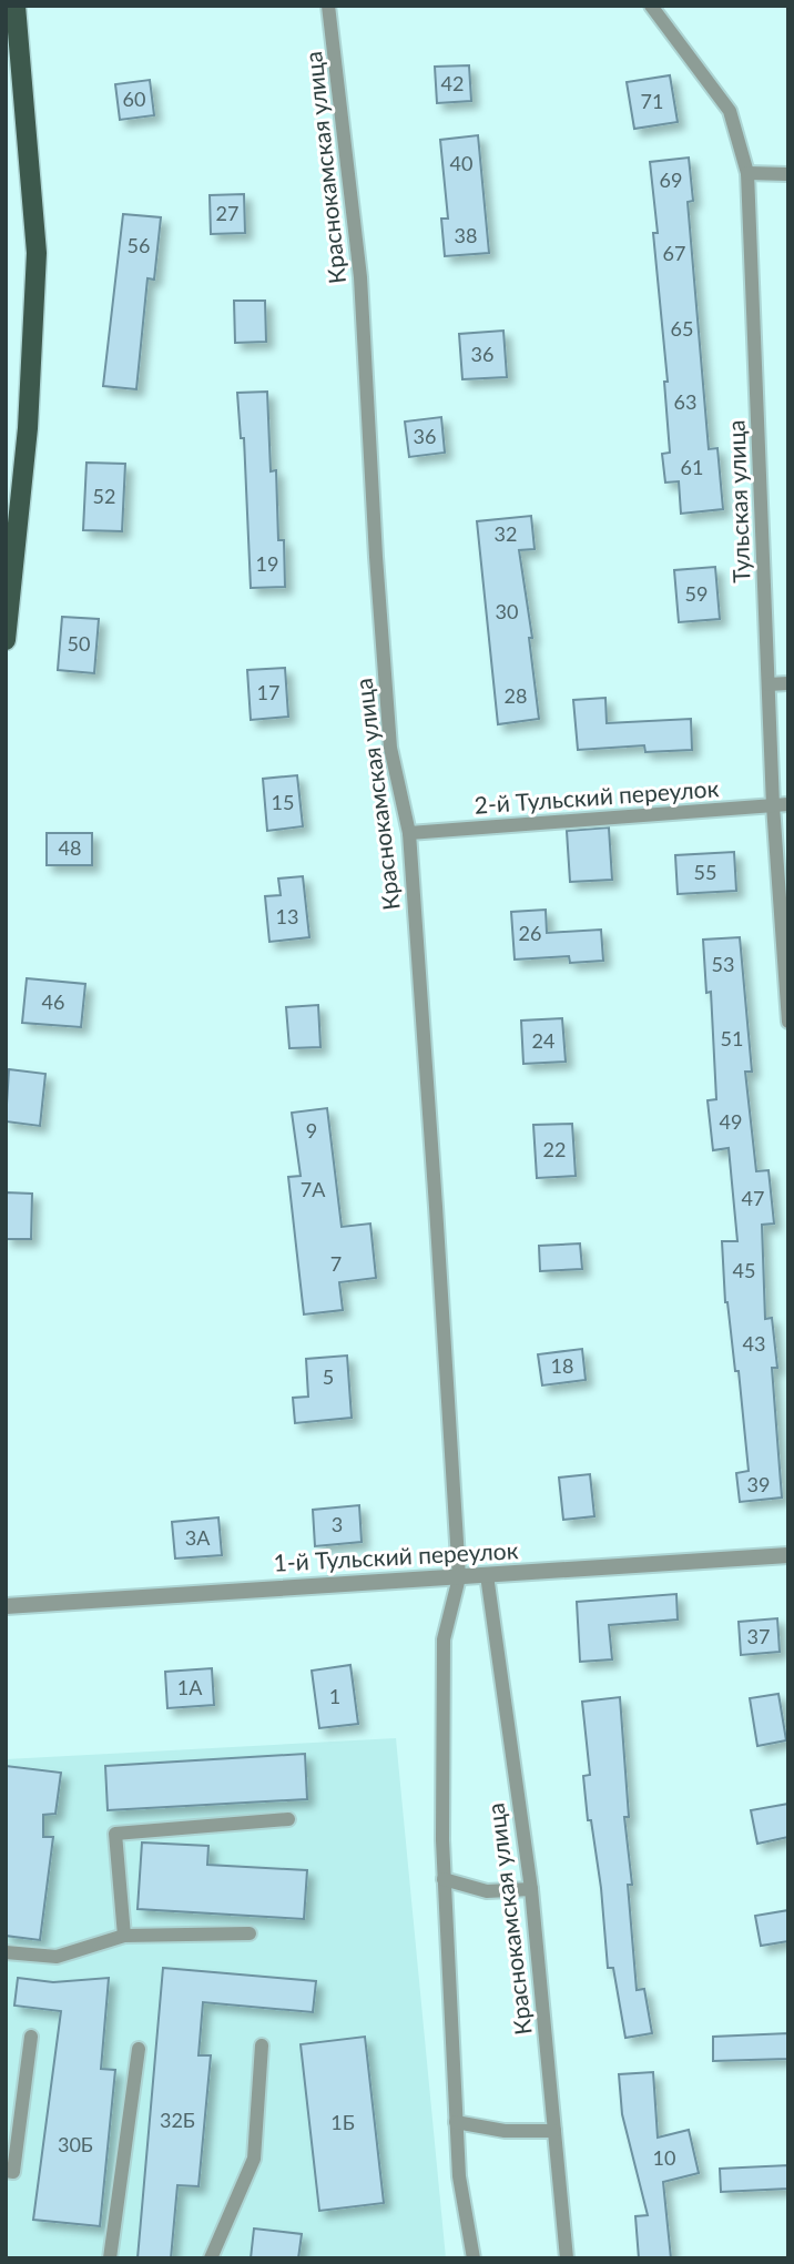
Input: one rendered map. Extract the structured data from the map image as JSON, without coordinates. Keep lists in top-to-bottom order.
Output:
{
  "streets": {
    "street": ["1-й Тульский переулок"],
    "lane": ["Краснокамская улица", "Тульская улица", "2-й Тульский переулок"]
  },
  "crossings": [
    ["Краснокамская улица", "2-й Тульский переулок"],
    ["Краснокамская улица", "1-й Тульский переулок"],
    ["Тульская улица", "2-й Тульский переулок"]
  ],
  "house_numbers": [
    "42",
    "60",
    "71",
    "40",
    "69",
    "27",
    "38",
    "56",
    "67",
    "65",
    "36",
    "63",
    "36",
    "61",
    "52",
    "32",
    "19",
    "59",
    "30",
    "50",
    "17",
    "28",
    "15",
    "48",
    "55",
    "13",
    "26",
    "53",
    "46",
    "51",
    "24",
    "49",
    "9",
    "22",
    "7А",
    "47",
    "7",
    "45",
    "43",
    "18",
    "5",
    "39",
    "3",
    "3А",
    "37",
    "1А",
    "1",
    "32Б",
    "1Б",
    "30Б",
    "10"
  ]
}
